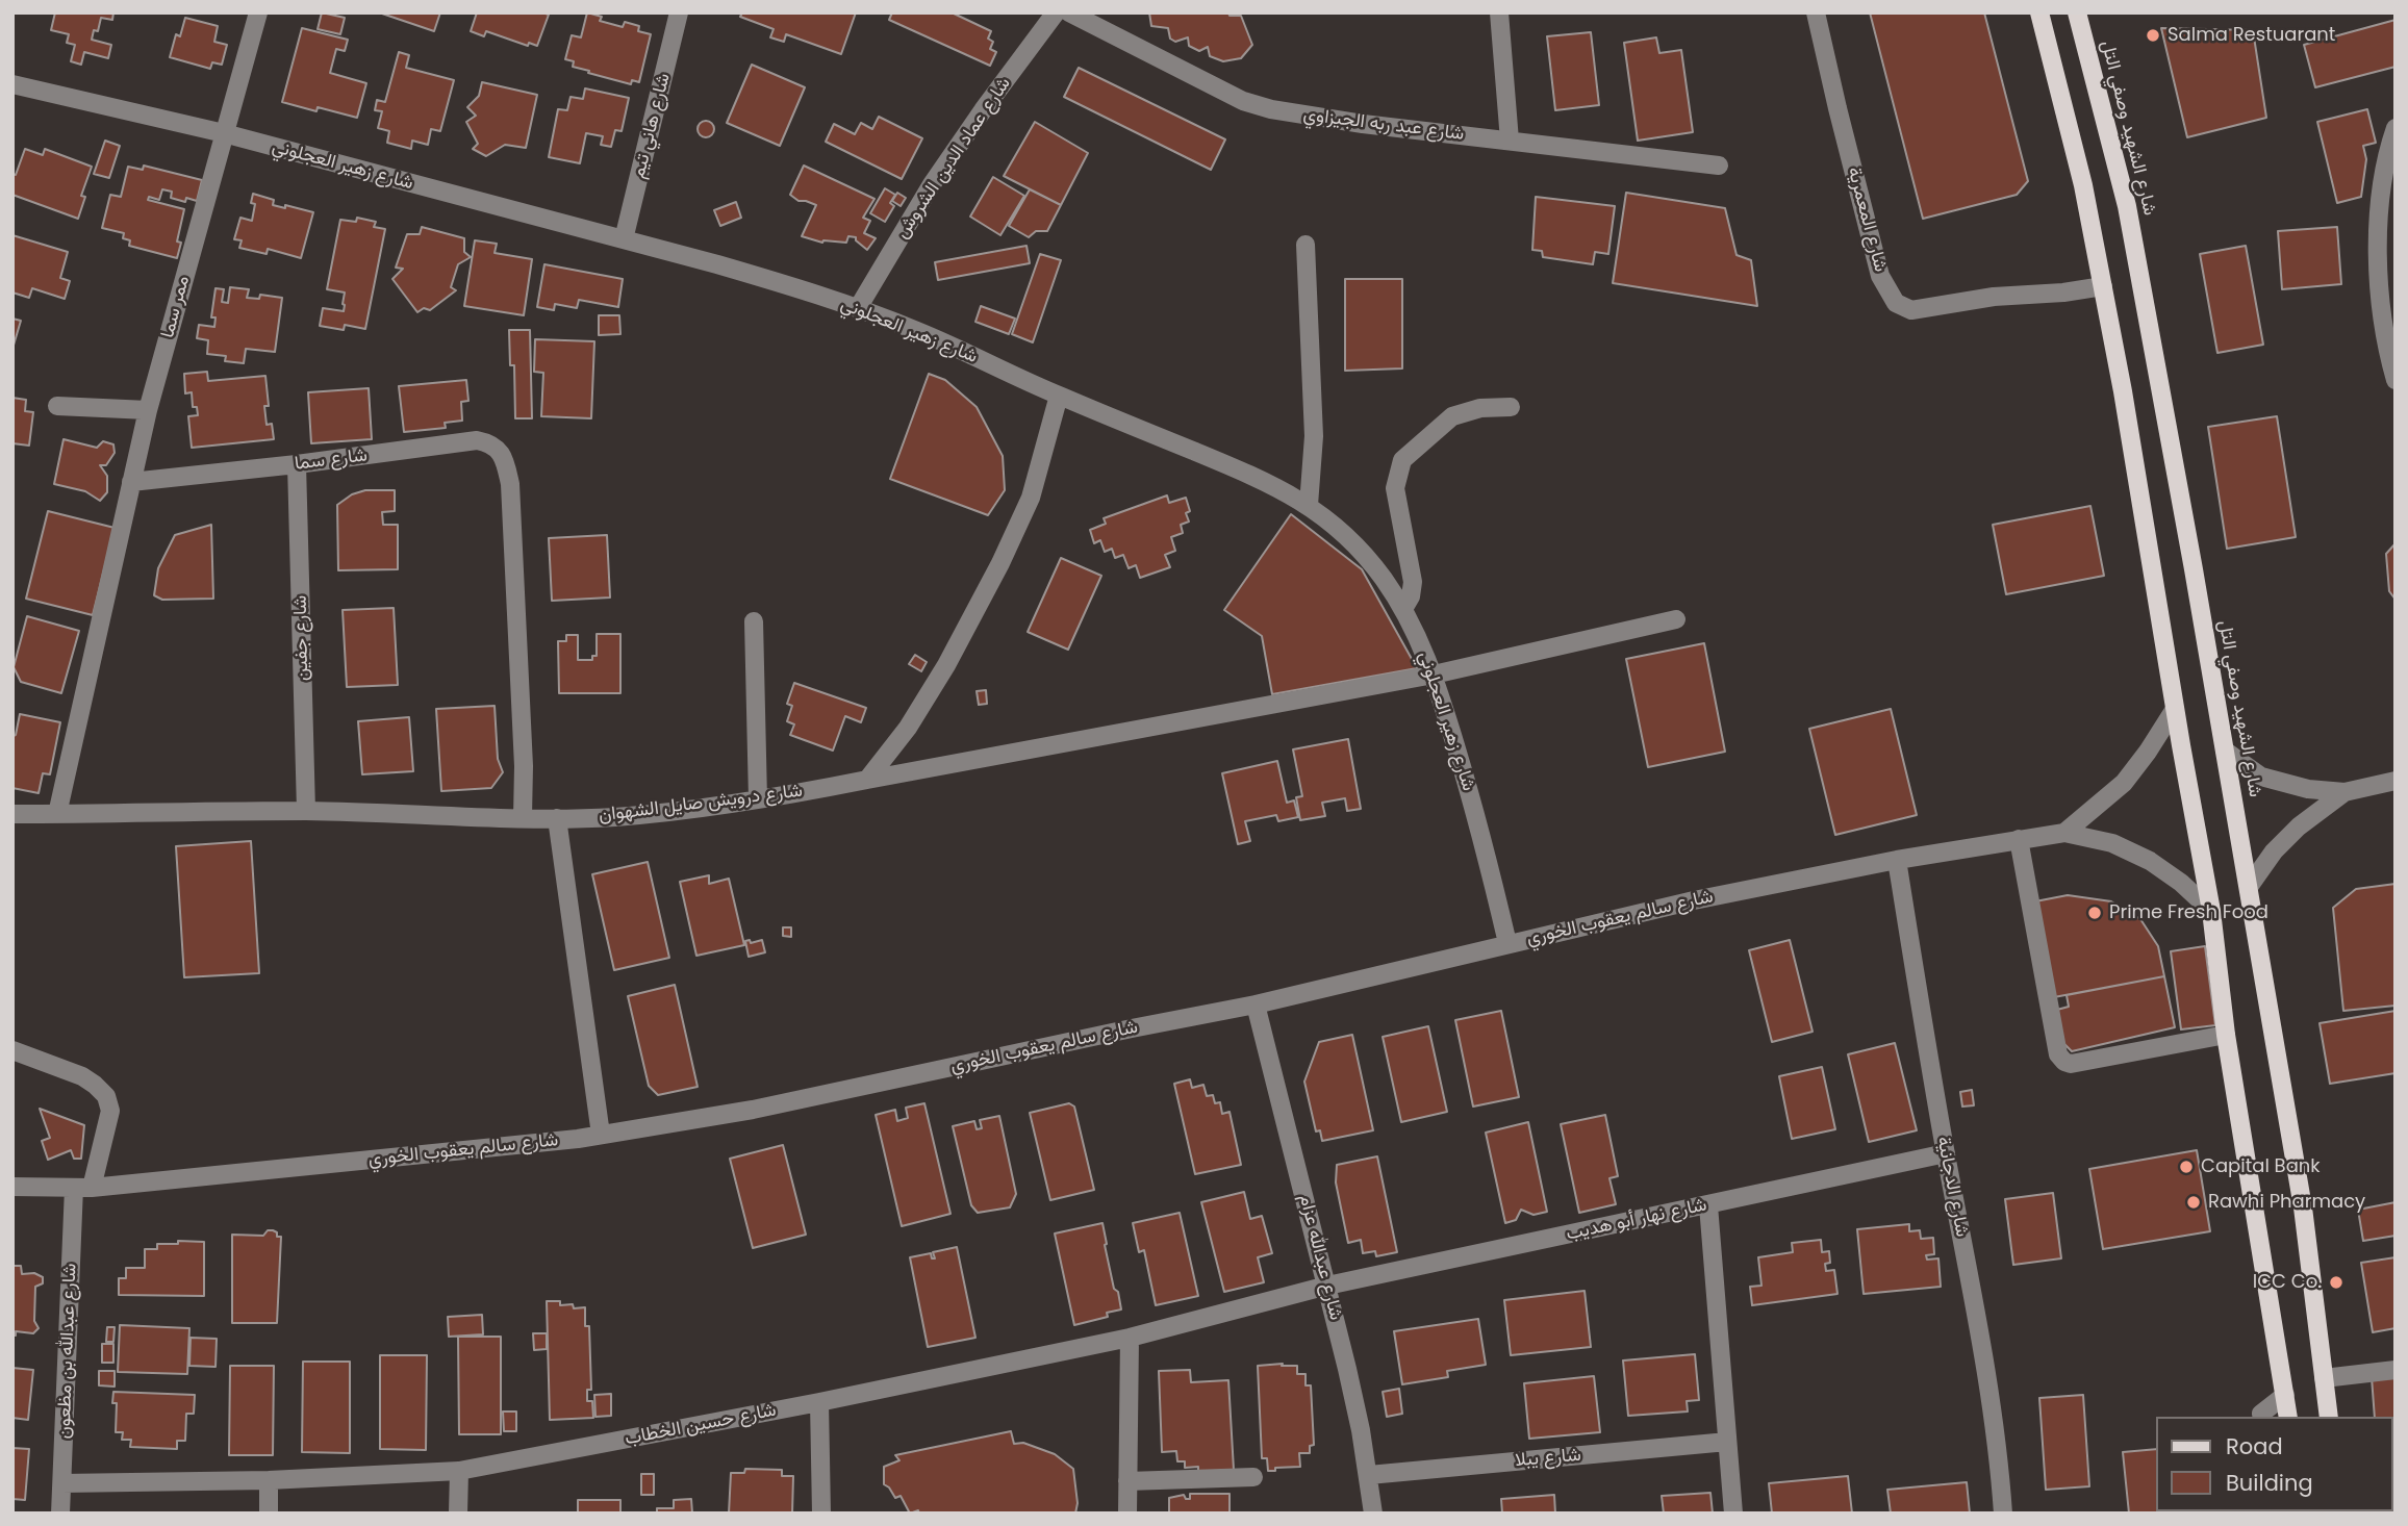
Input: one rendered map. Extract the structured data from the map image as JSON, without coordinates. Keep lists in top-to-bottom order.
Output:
{
  "streets": {
    "main road": ["شارع الشهيد وصفي التل"],
    "street": [
      "شارع عبد ربه الجيزاوي",
      "شارع هاني تيم",
      "شارع عماد الدين الشروش",
      "شارع زهير العجلوني",
      "شارع المعمرية",
      "ممر سما",
      "شارع سما",
      "شارع جفين",
      "شارع درويش صايل الشهوان",
      "شارع سالم يعقوب الخوري",
      "شارع الدجانية",
      "شارع نهار أبو هديب",
      "شارع عبدالله عزام",
      "شارع عبدالله بن مظعون",
      "شارع حسين الخطاب",
      "شارع يبلا"
    ]
  },
  "crossings": [
    ["شارع هاني تيم", "شارع زهير العجلوني"],
    ["شارع عماد الدين الشروش", "شارع زهير العجلوني"],
    ["شارع زهير العجلوني", "ممر سما"],
    ["شارع زهير العجلوني", "شارع درويش صايل الشهوان"],
    ["شارع زهير العجلوني", "شارع سالم يعقوب الخوري"],
    ["ممر سما", "شارع سما"],
    ["شارع سما", "شارع جفين"],
    ["شارع سما", "شارع درويش صايل الشهوان"],
    ["شارع جفين", "شارع درويش صايل الشهوان"],
    ["شارع سالم يعقوب الخوري", "شارع الدجانية"],
    ["شارع سالم يعقوب الخوري", "شارع عبدالله عزام"],
    ["شارع سالم يعقوب الخوري", "شارع عبدالله بن مظعون"],
    ["شارع الدجانية", "شارع نهار أبو هديب"],
    ["شارع نهار أبو هديب", "شارع عبدالله عزام"],
    ["شارع نهار أبو هديب", "شارع حسين الخطاب"],
    ["شارع عبدالله عزام", "شارع حسين الخطاب"],
    ["شارع عبدالله عزام", "شارع يبلا"],
    ["شارع عبدالله بن مظعون", "شارع حسين الخطاب"]
  ],
  "places": [
    "Salma Restuarant",
    "Prime Fresh Food",
    "Capital Bank",
    "Rawhi Pharmacy",
    "ICC Co."
  ],
  "legend": ["Road", "Building"]
}
